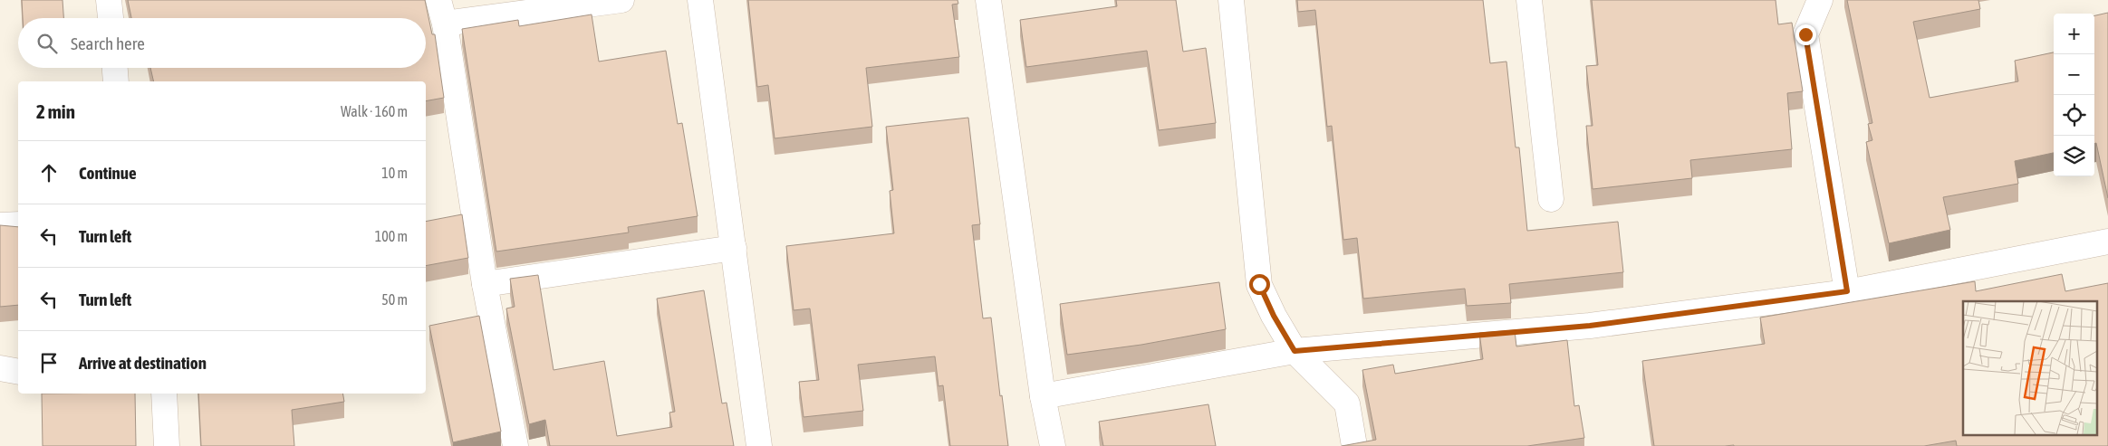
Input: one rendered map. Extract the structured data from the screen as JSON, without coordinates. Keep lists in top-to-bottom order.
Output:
{
  "page": {
    "map_buttons": ["+", "−"],
    "search": "Search here",
    "heading": ["2 min", "Walk · 160 m"],
    "list": [
      ["Continue", "10 m"],
      ["Turn left", "100 m"],
      ["Turn left", "50 m"],
      "Arrive at destination"
    ]
  }
}
